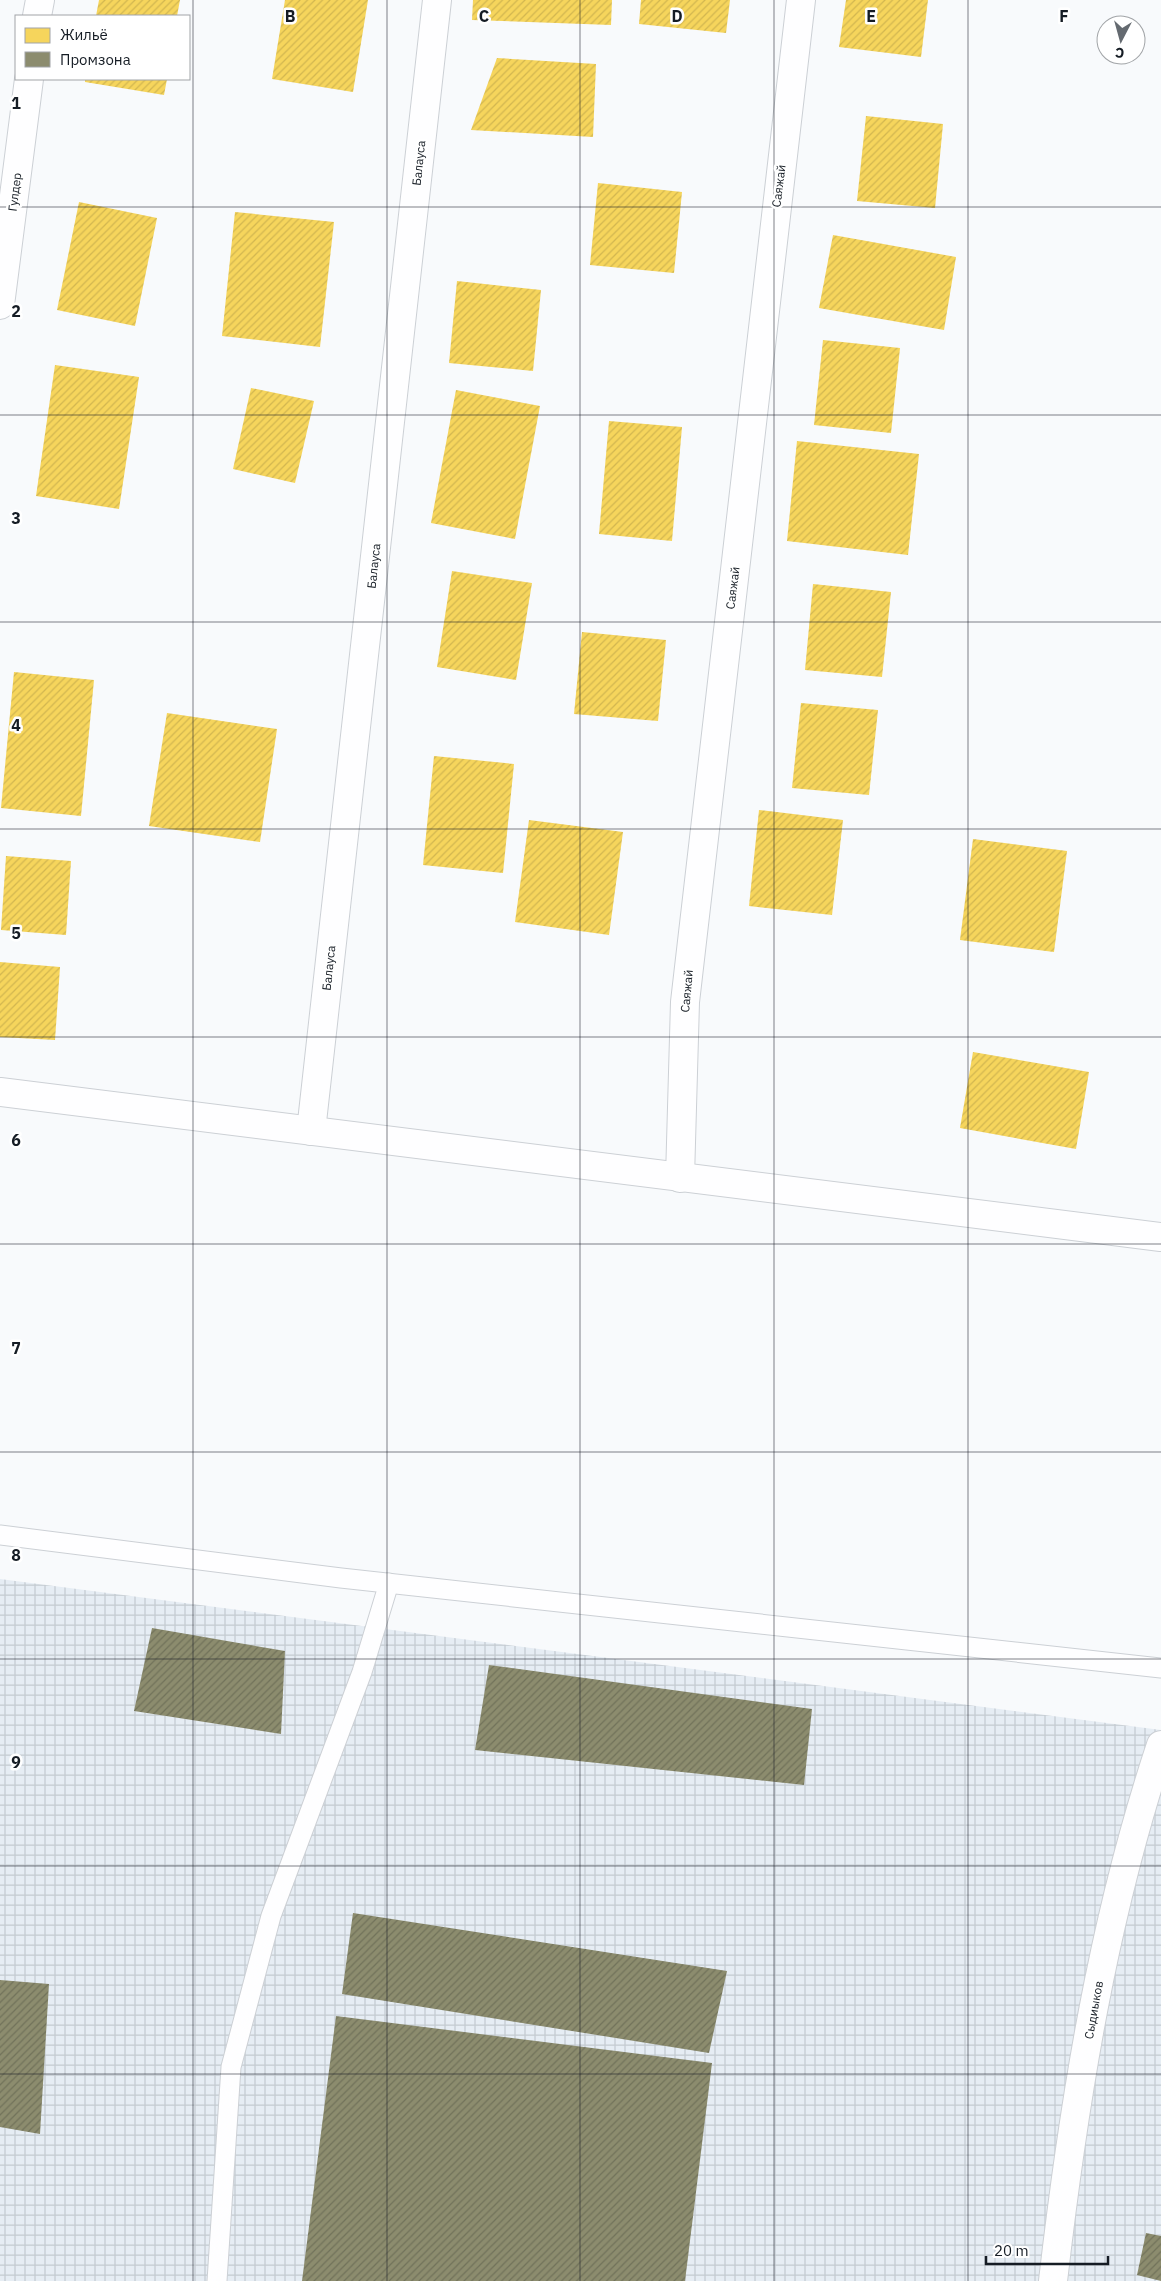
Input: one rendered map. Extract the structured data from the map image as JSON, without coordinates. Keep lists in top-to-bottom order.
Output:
{
  "streets": {
    "street": [
      "Балауса",
      "Саяжай",
      "Гулдер",
      "Сыдиыков"
    ]
  },
  "legend": ["Жильё", "Промзона"],
  "scale_bar": "20 m",
  "north": "bottom",
  "grid": {
    "columns": [
      "B",
      "C",
      "D",
      "E",
      "F"
    ],
    "rows": [
      "1",
      "2",
      "3",
      "4",
      "5",
      "6",
      "7",
      "8",
      "9"
    ]
  }
}
